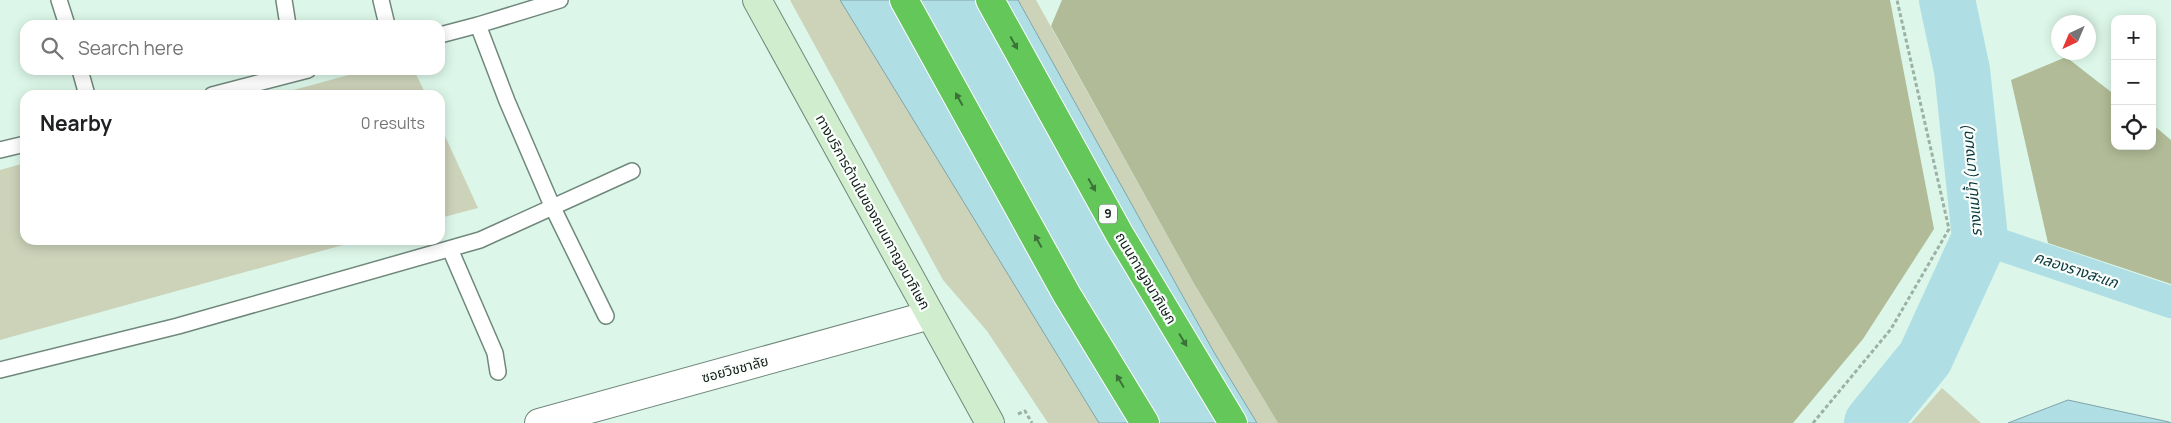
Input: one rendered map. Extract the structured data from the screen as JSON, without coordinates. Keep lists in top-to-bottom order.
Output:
{
  "streets": {
    "highway": ["9", "ถนนกาญจนาภิเษก"],
    "main road": ["ทางบริการด้านในของถนนกาญจนาภิเษก"],
    "street": ["ซอยวิชชาลัย"]
  },
  "crossings": [
    ["ทางบริการด้านในของถนนกาญจนาภิเษก", "ซอยวิชชาลัย"]
  ],
  "water": ["รางแม่น้ำ (บางมด)", "คลองรางสะแก"],
  "north": "bottom left",
  "page": {
    "map_buttons": ["+", "−"],
    "search": "Search here",
    "heading": ["Nearby", "0 results"]
  }
}
